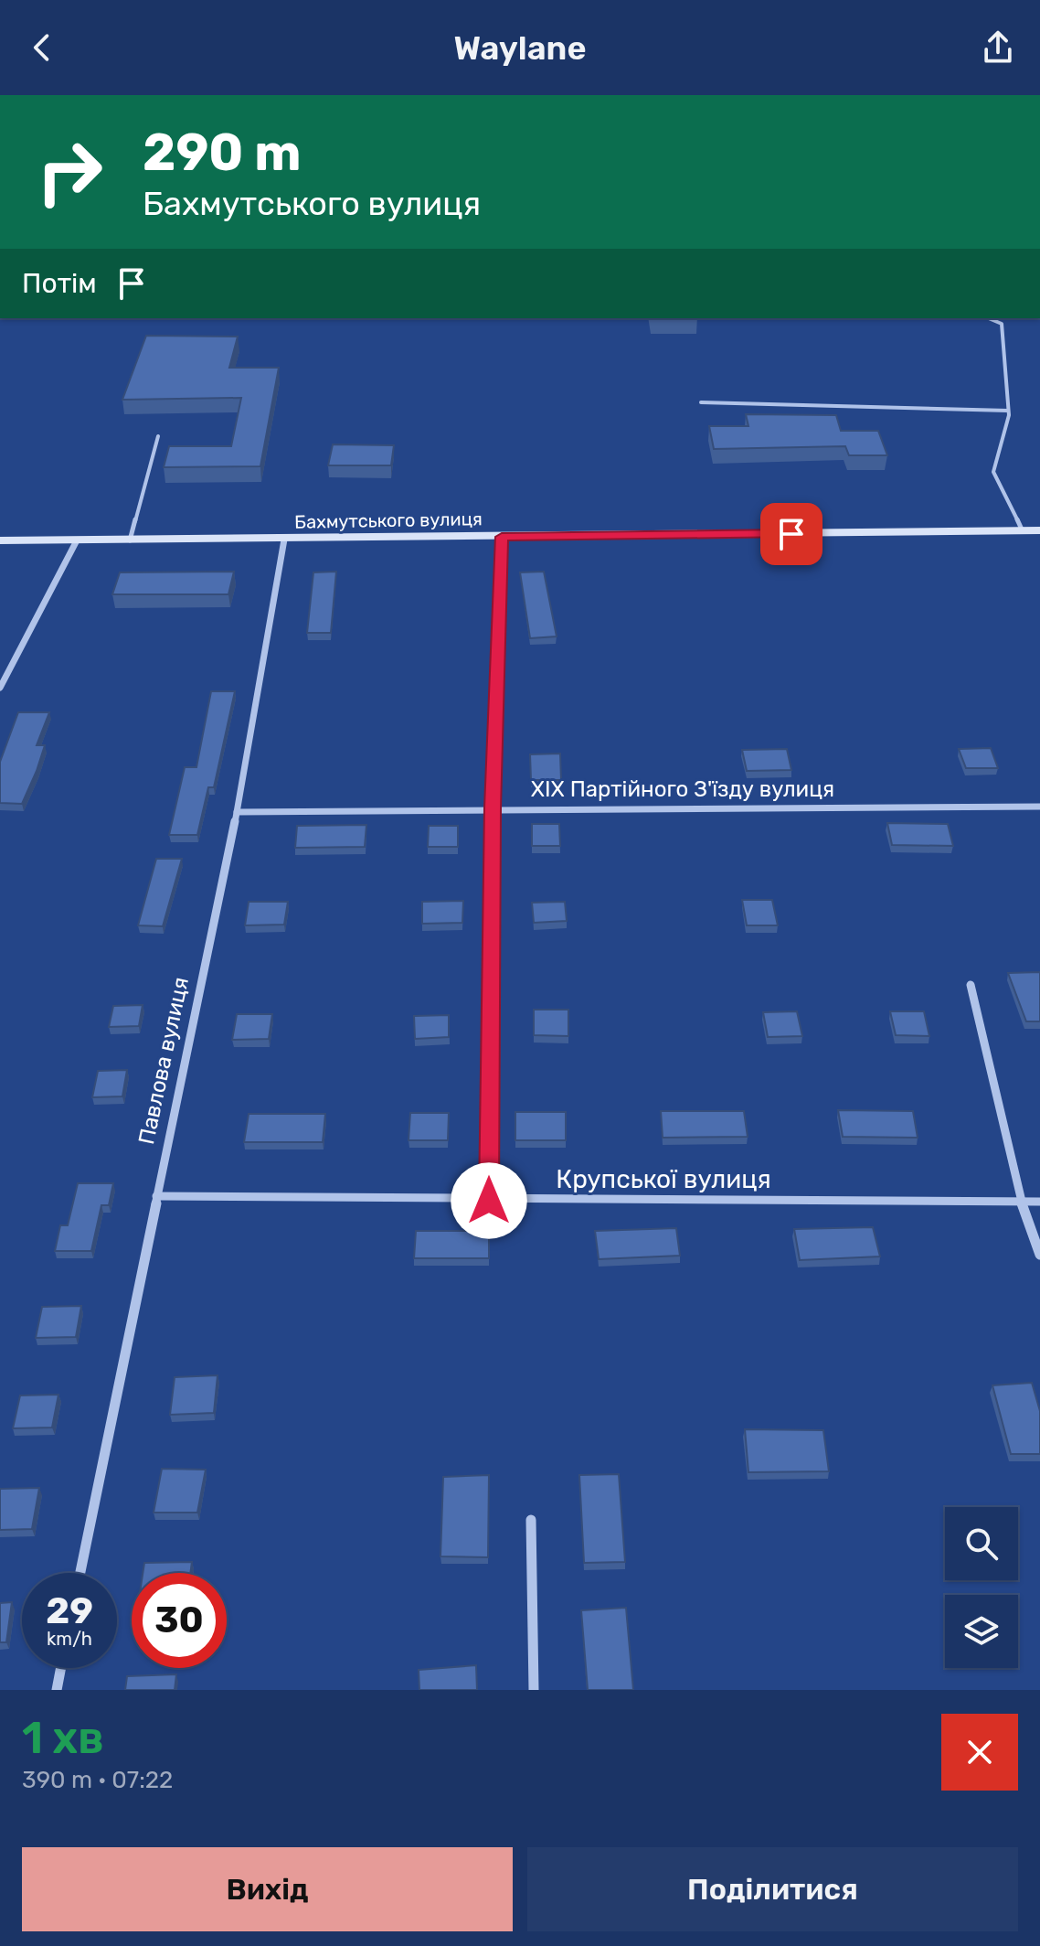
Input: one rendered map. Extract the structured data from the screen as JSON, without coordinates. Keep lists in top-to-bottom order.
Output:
{
  "streets": {
    "main road": ["Бахмутського вулиця"],
    "street": ["XIX Партійного З'їзду вулиця", "Павлова вулиця", "Крупської вулиця"]
  },
  "crossings": [
    ["Бахмутського вулиця", "Павлова вулиця"],
    ["XIX Партійного З'їзду вулиця", "Павлова вулиця"],
    ["Павлова вулиця", "Крупської вулиця"]
  ],
  "page": {
    "header": "Waylane",
    "turn": ["290 m", "Бахмутського вулиця"],
    "then": "Потім",
    "speed": "29 km/h",
    "limit": "30",
    "heading": ["1 хв", "390 m · 07:22"],
    "buttons": ["Вихід", "Поділитися"]
  }
}
